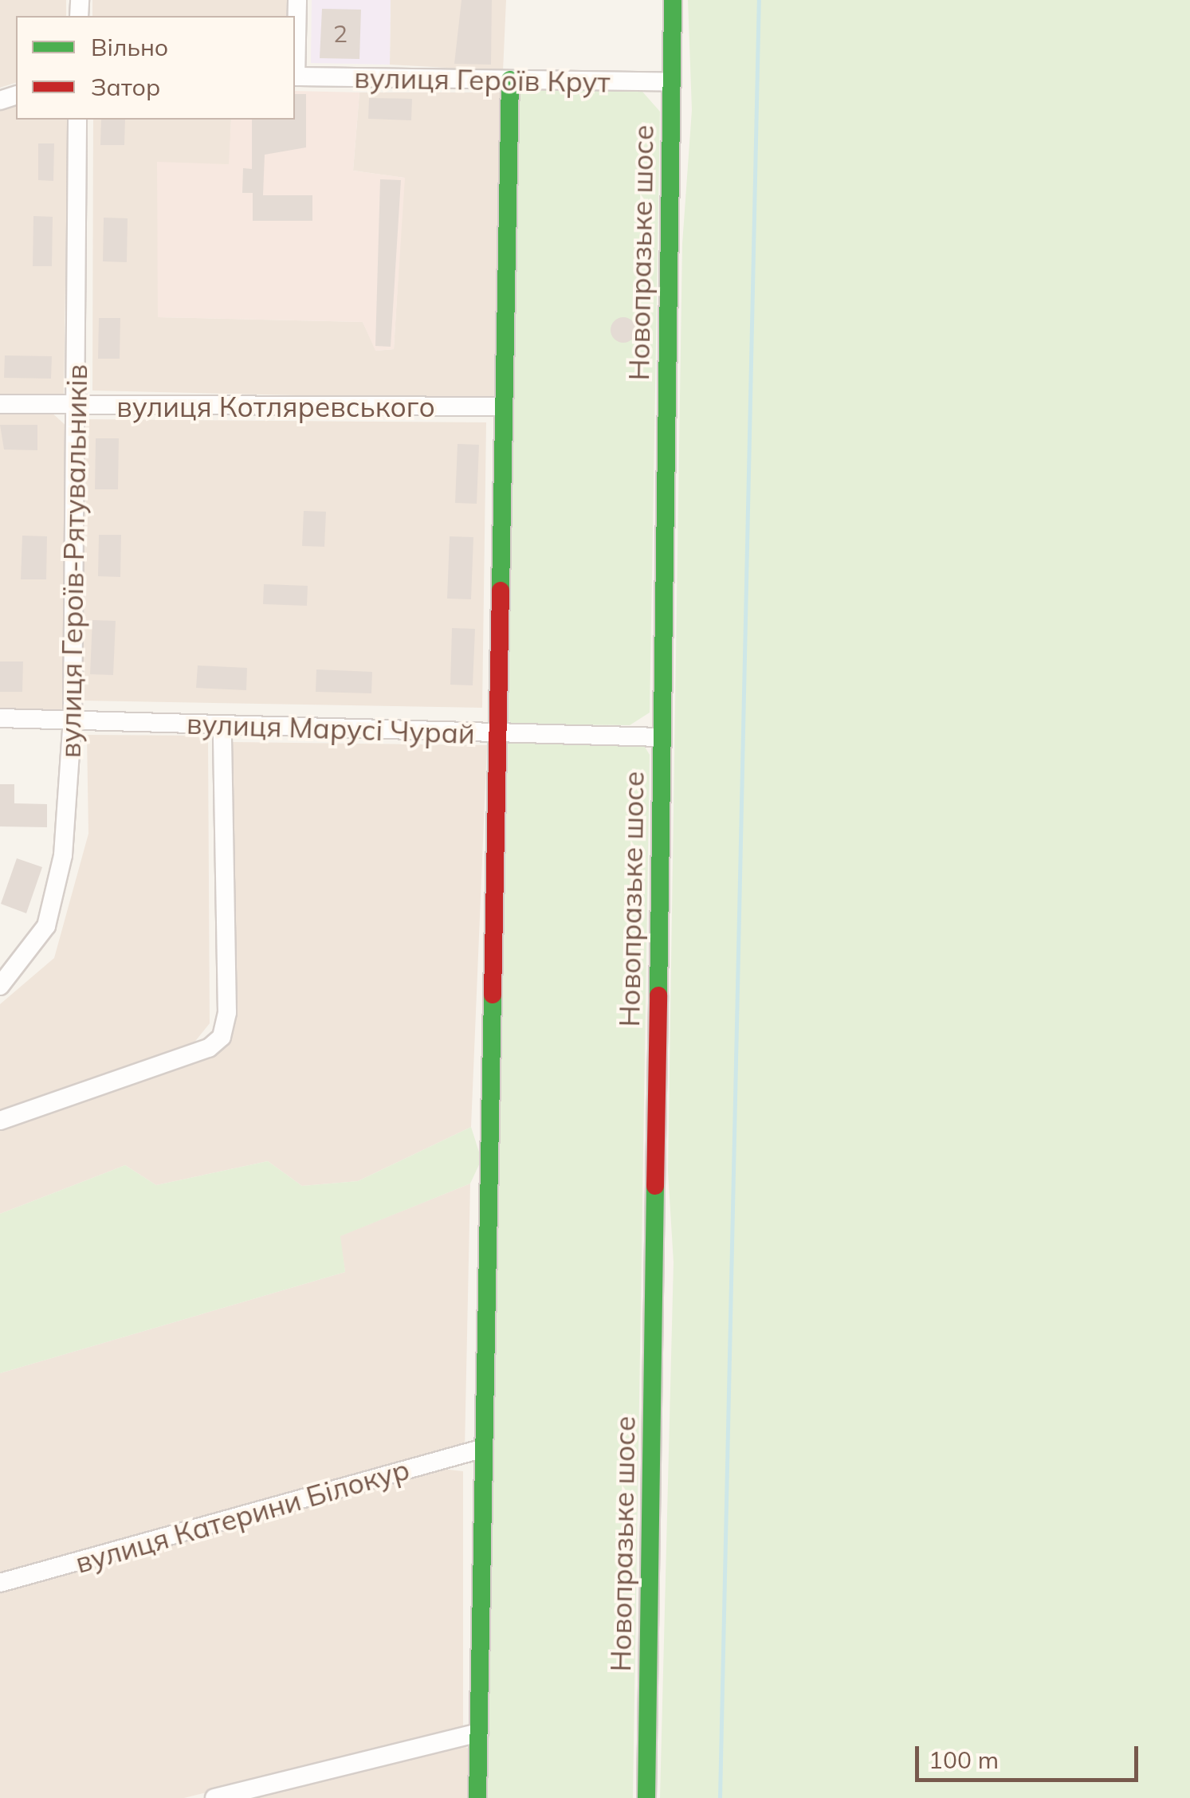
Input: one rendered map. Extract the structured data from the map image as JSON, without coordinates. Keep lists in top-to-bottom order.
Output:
{
  "streets": {
    "main road": ["Новопразьке шосе"],
    "street": [
      "вулиця Героїв Крут",
      "вулиця Котляревського",
      "вулиця Героїв-Рятувальників",
      "вулиця Марусі Чурай",
      "вулиця Катерини Білокур"
    ]
  },
  "crossings": [
    ["вулиця Героїв Крут", "Новопразьке шосе"],
    ["Новопразьке шосе", "вулиця Марусі Чурай"],
    ["вулиця Котляревського", "вулиця Героїв-Рятувальників"],
    ["вулиця Героїв-Рятувальників", "вулиця Марусі Чурай"]
  ],
  "house_numbers": ["2"],
  "legend": ["Вільно", "Затор"],
  "scale_bar": "100 m"
}
